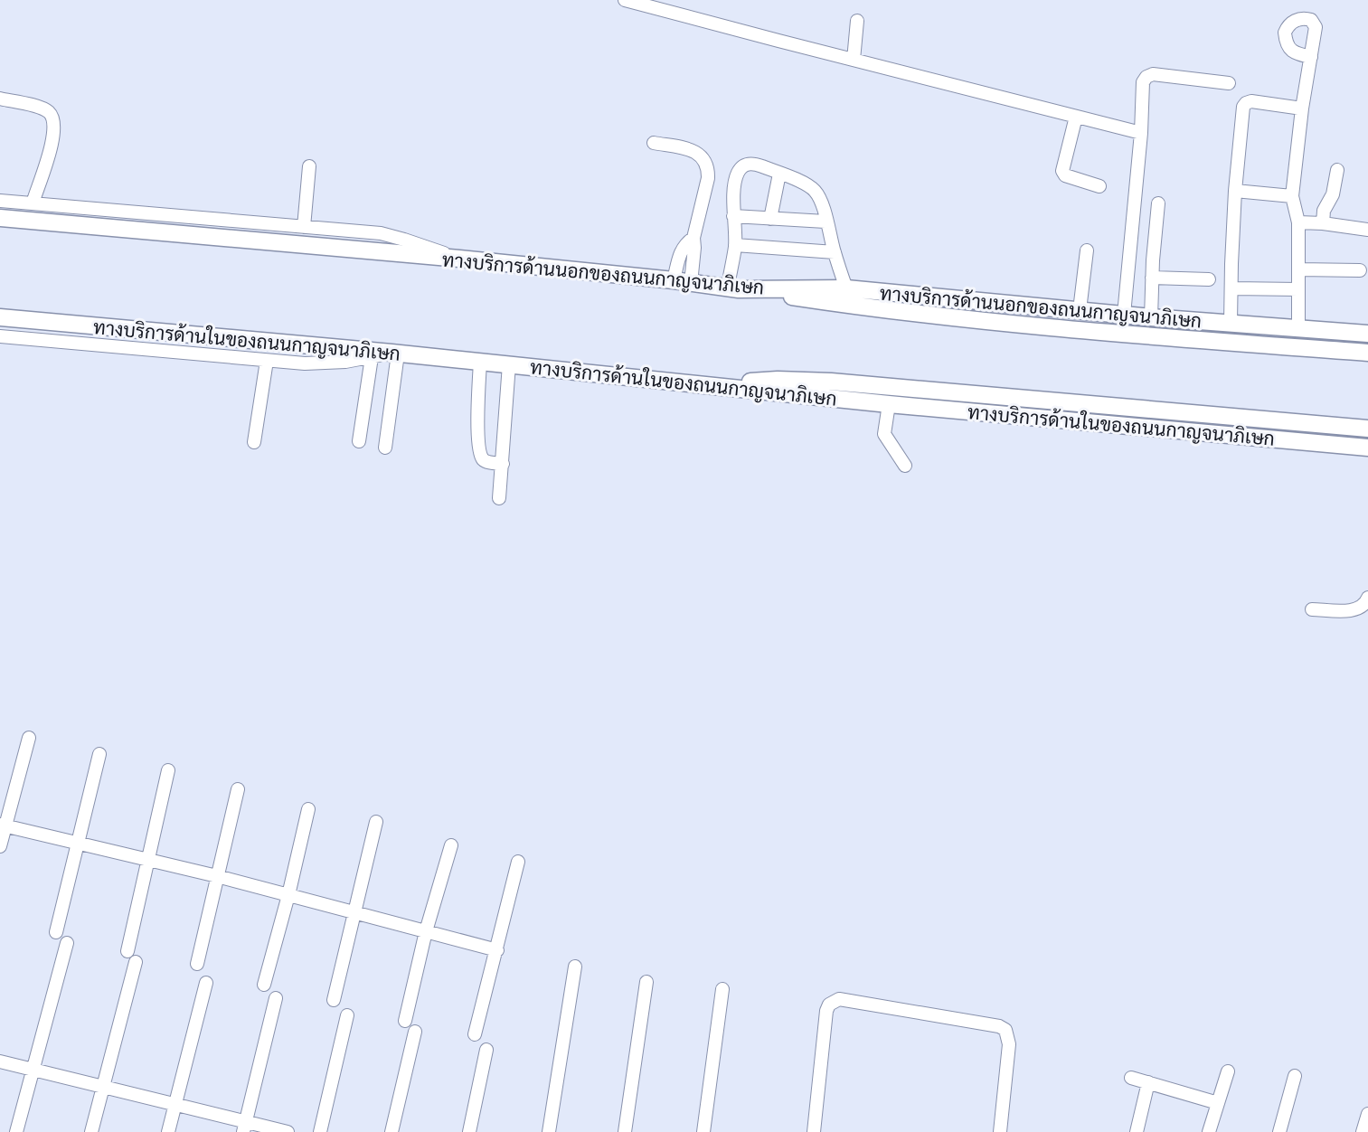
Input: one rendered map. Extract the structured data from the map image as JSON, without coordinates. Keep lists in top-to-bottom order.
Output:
{
  "streets": {
    "main road": ["ทางบริการด้านนอกของถนนกาญจนาภิเษก", "ทางบริการด้านในของถนนกาญจนาภิเษก"]
  }
}
